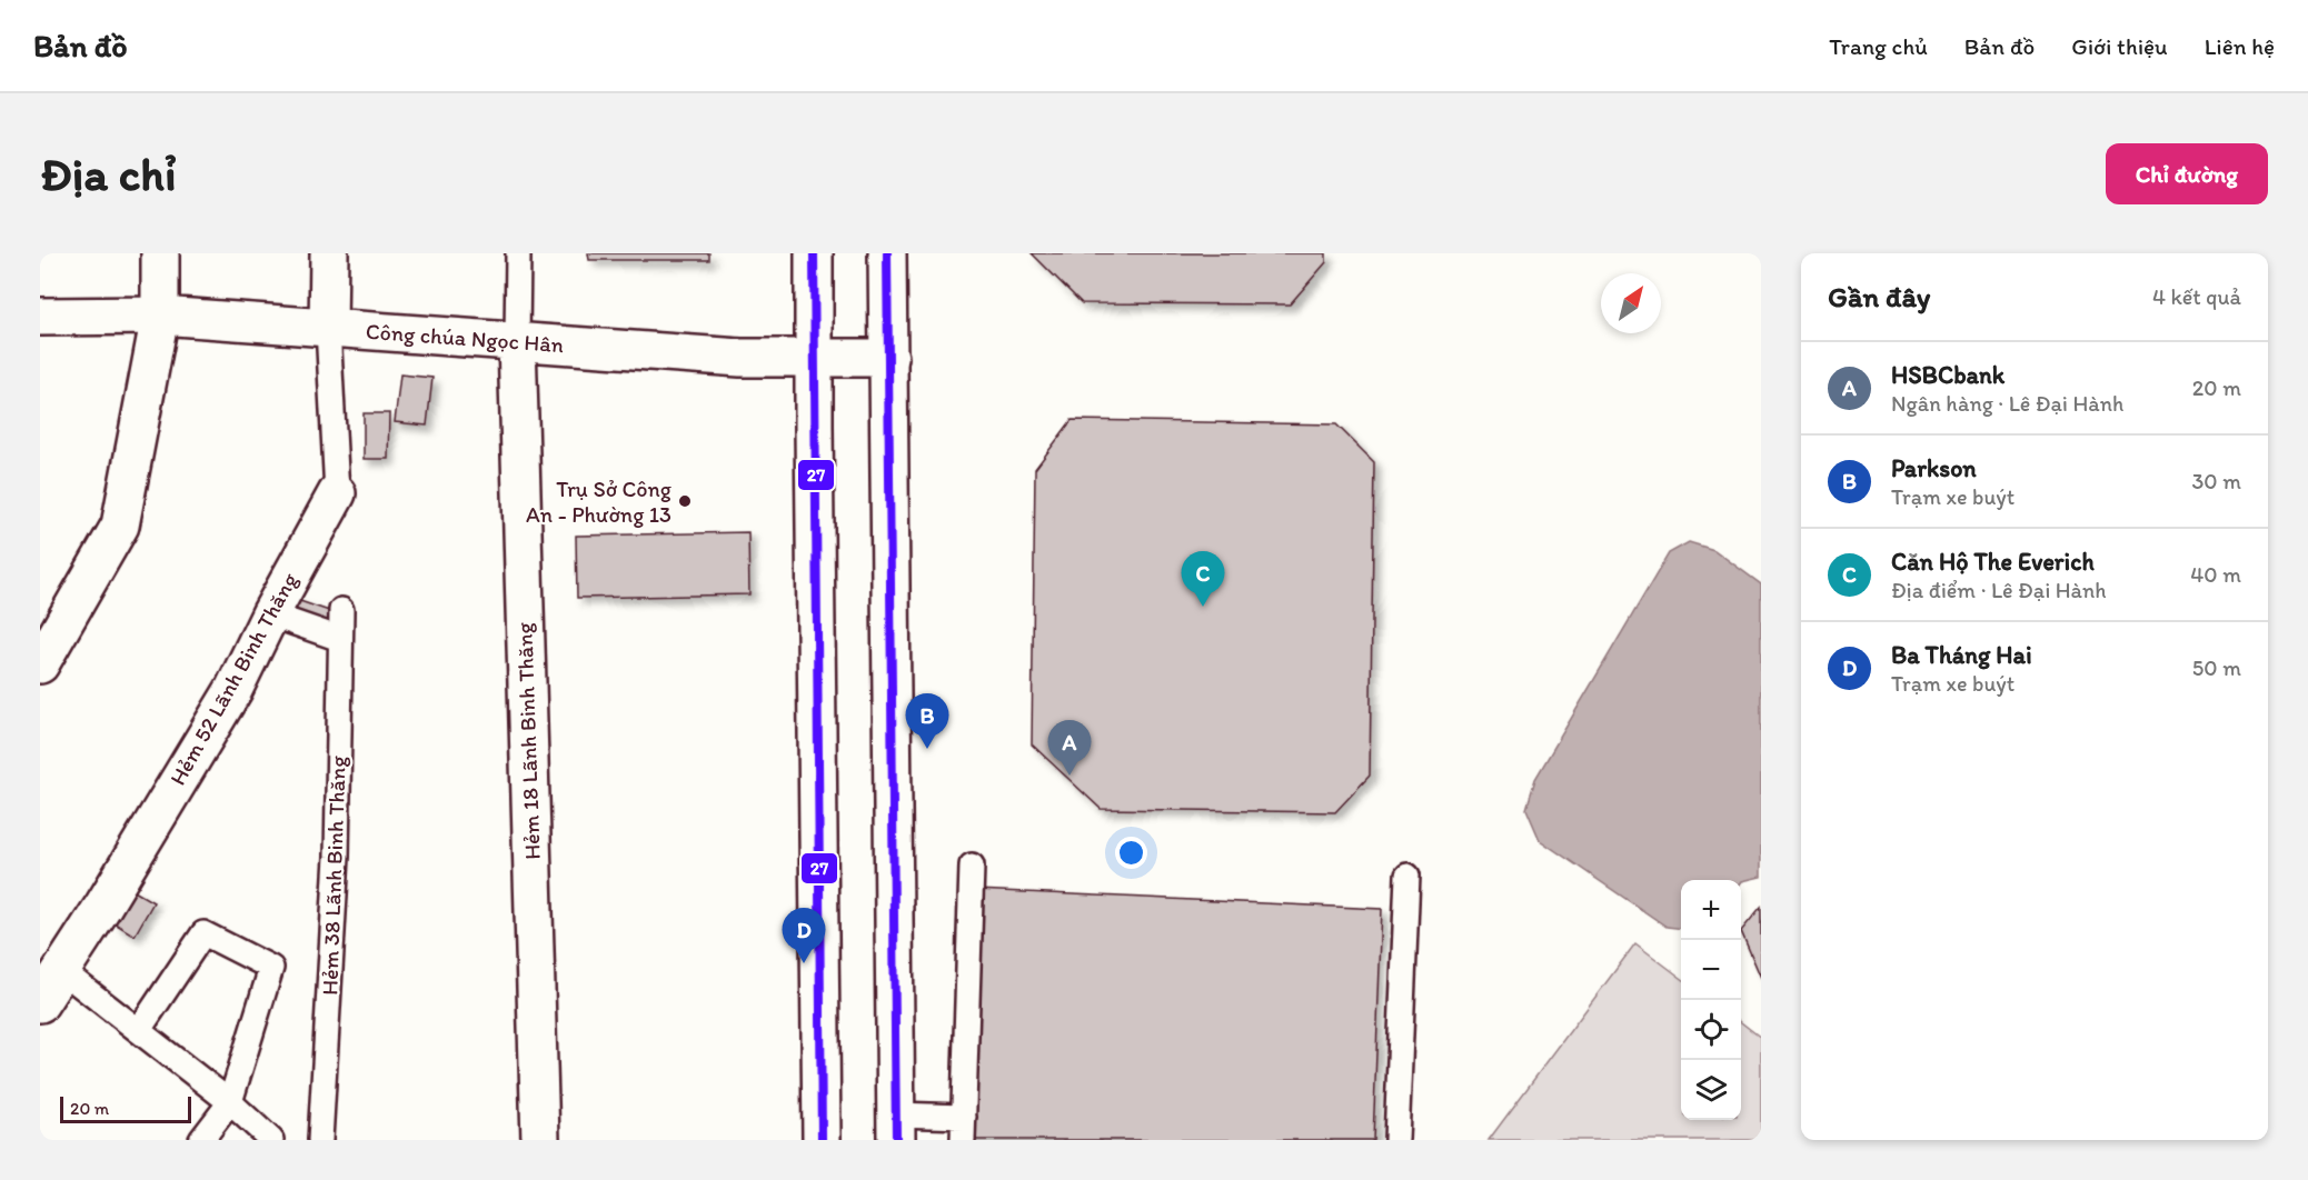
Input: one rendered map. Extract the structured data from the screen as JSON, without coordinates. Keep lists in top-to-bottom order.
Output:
{
  "streets": {
    "street": ["Công chúa Ngọc Hân", "Hẻm 52 Lãnh Binh Thăng", "Hẻm 18 Lãnh Binh Thăng"],
    "lane": ["Hẻm 38 Lãnh Binh Thăng"]
  },
  "crossings": [
    ["Công chúa Ngọc Hân", "Hẻm 52 Lãnh Binh Thăng"],
    ["Công chúa Ngọc Hân", "Hẻm 18 Lãnh Binh Thăng"]
  ],
  "places": ["Trụ Sở Công An - Phường 13"],
  "lines": ["transit line 27"],
  "scale_bar": "20 m",
  "north": "top right",
  "page": {
    "header": "Bản đồ",
    "nav": [
      "Trang chủ",
      "Bản đồ",
      "Giới thiệu",
      "Liên hệ"
    ],
    "buttons": "Chỉ đường",
    "title": "Địa chỉ",
    "heading": ["Gần đây", "4 kết quả"],
    "list": [
      {
        "mark": "A",
        "name": "HSBCbank",
        "note": "Ngân hàng · Lê Đại Hành",
        "value": "20 m"
      },
      {
        "mark": "B",
        "name": "Parkson",
        "note": "Trạm xe buýt",
        "value": "30 m"
      },
      {
        "mark": "C",
        "name": "Căn Hộ The Everich",
        "note": "Địa điểm · Lê Đại Hành",
        "value": "40 m"
      },
      {
        "mark": "D",
        "name": "Ba Tháng Hai",
        "note": "Trạm xe buýt",
        "value": "50 m"
      }
    ],
    "pins": [
      "C",
      "B",
      "A",
      "D"
    ],
    "map_buttons": ["+", "−"],
    "scale": "20 m"
  }
}
